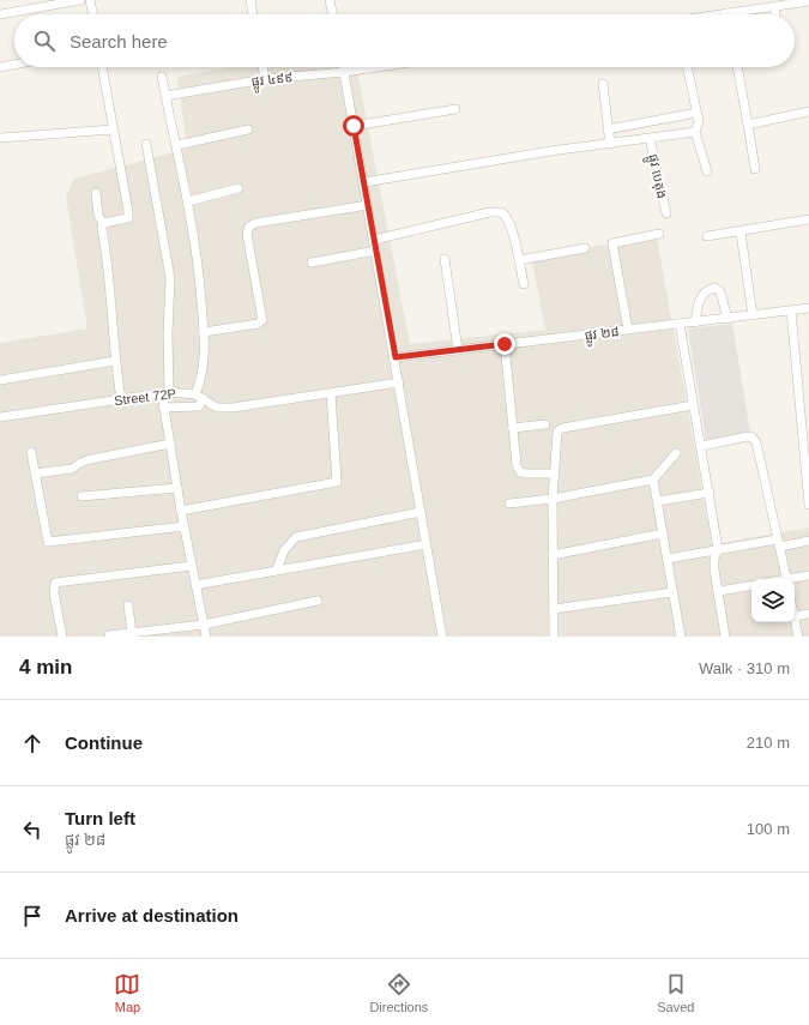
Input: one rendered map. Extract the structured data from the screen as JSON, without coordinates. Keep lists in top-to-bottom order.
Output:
{
  "streets": {
    "street": [
      "ផ្លូវ ៤៩៩",
      "ផ្លូវ បេតុង",
      "ផ្លូវ ២៨",
      "Street 72P"
    ]
  },
  "page": {
    "search": "Search here",
    "heading": ["4 min", "Walk · 310 m"],
    "list": [
      ["Continue", "210 m"],
      ["Turn left", "ផ្លូវ ២៨", "100 m"],
      "Arrive at destination"
    ],
    "nav": ["Map", "Directions", "Saved"]
  }
}
